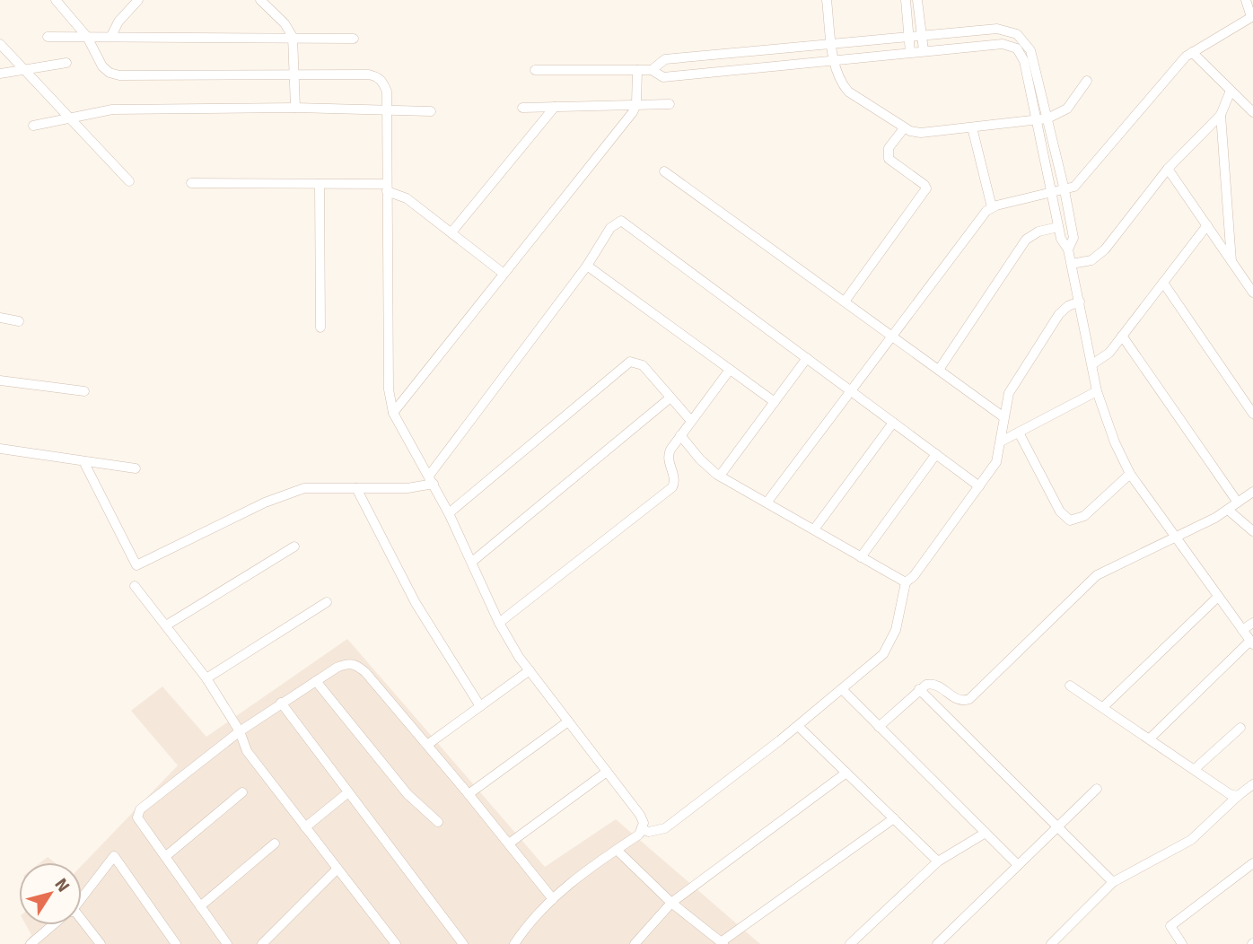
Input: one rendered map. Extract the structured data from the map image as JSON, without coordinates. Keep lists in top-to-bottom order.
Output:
{
  "north": "top right"
}
